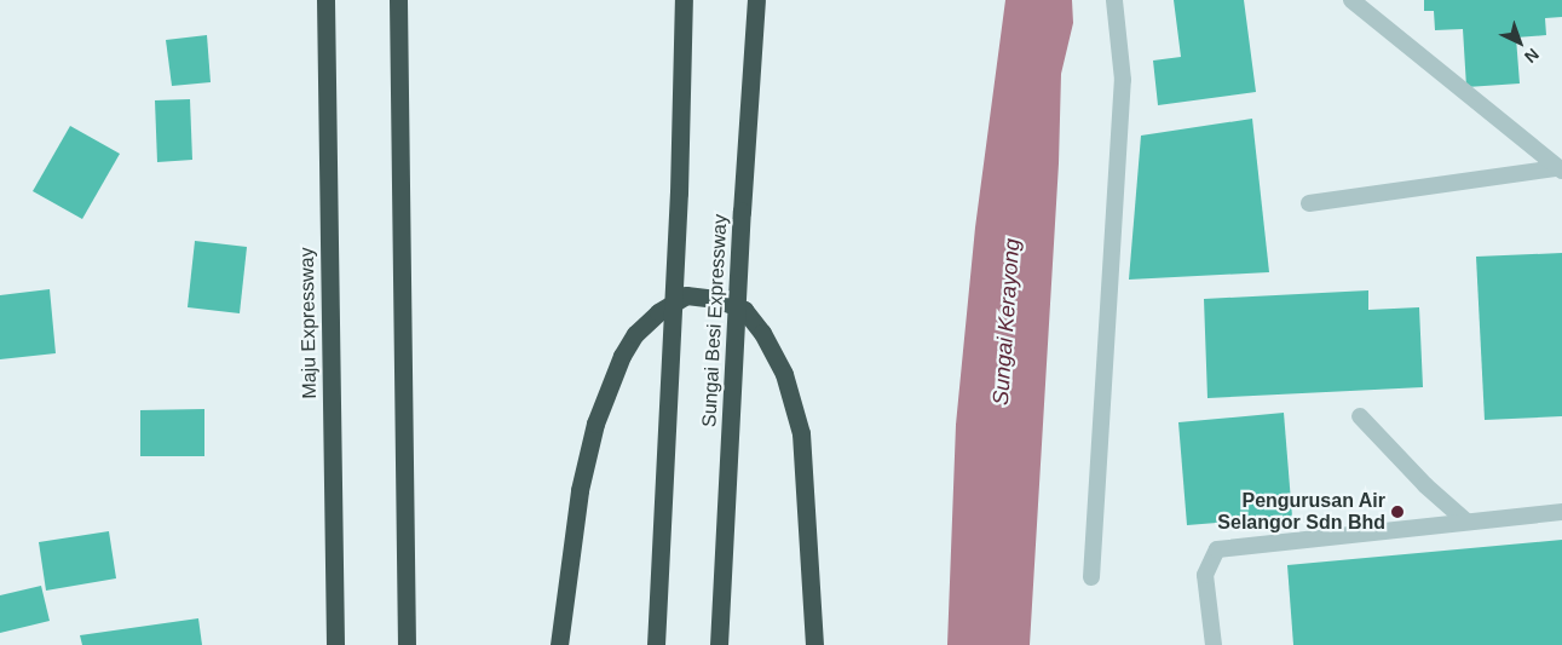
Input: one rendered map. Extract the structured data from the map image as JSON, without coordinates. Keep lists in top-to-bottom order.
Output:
{
  "streets": {
    "highway": ["Sungai Besi Expressway", "Maju Expressway"]
  },
  "water": ["Sungai Kerayong"],
  "places": ["Pengurusan Air Selangor Sdn Bhd"],
  "north": "bottom right"
}
